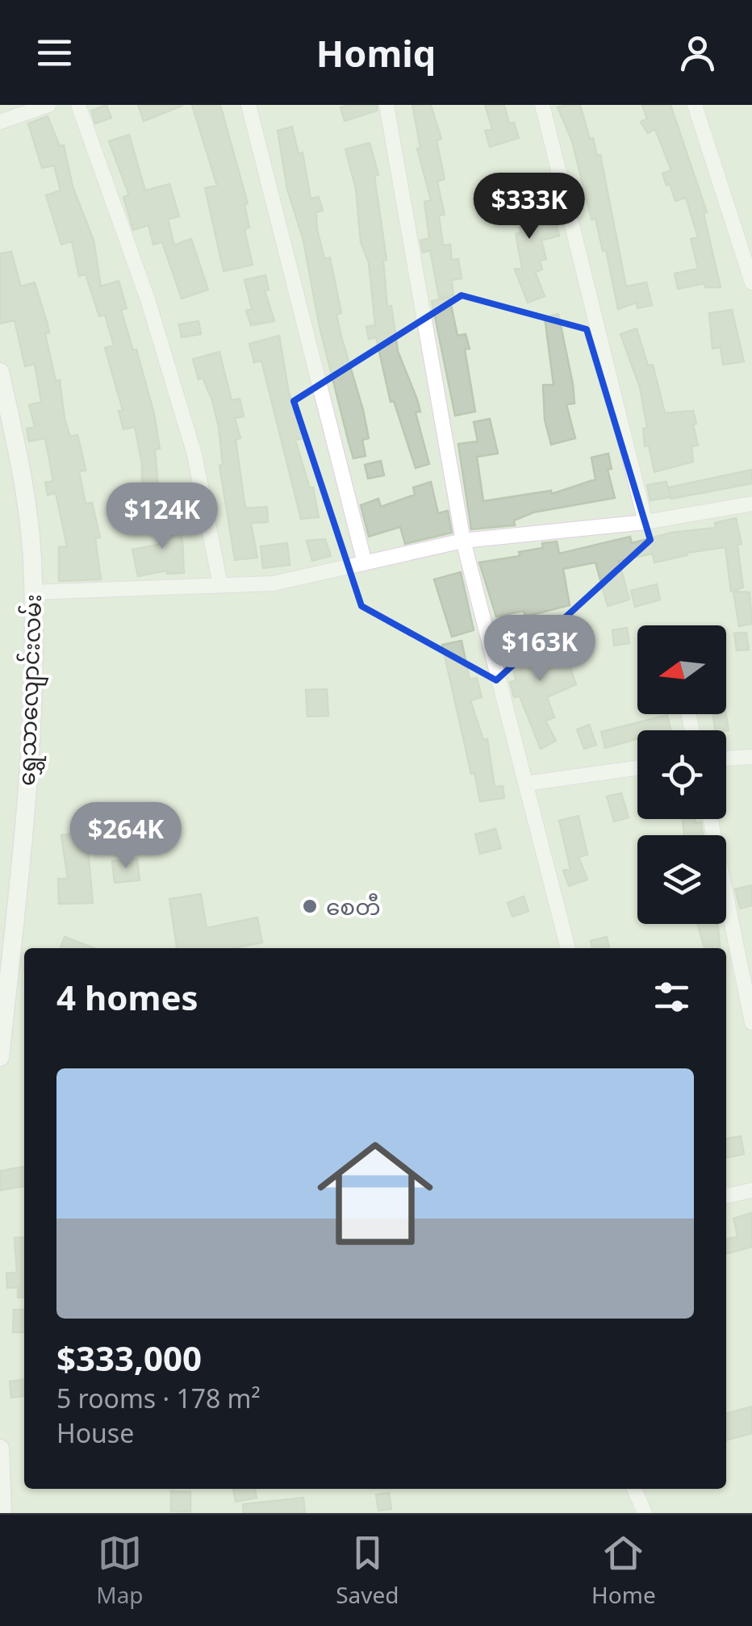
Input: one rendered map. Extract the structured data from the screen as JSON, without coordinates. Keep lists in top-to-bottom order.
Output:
{
  "streets": {
    "street": ["ရွှေသာလျောင်းလမ်း"]
  },
  "places": ["စေတီ"],
  "north": "left",
  "page": {
    "header": "Homiq",
    "price": [
      "$333K",
      "$124K",
      "$163K",
      "$264K"
    ],
    "heading": "4 homes",
    "list": [
      {
        "name": "$333,000",
        "note": "5 rooms · 178 m² · House"
      }
    ],
    "tabs": ["Map", "Saved", "Home"]
  }
}
